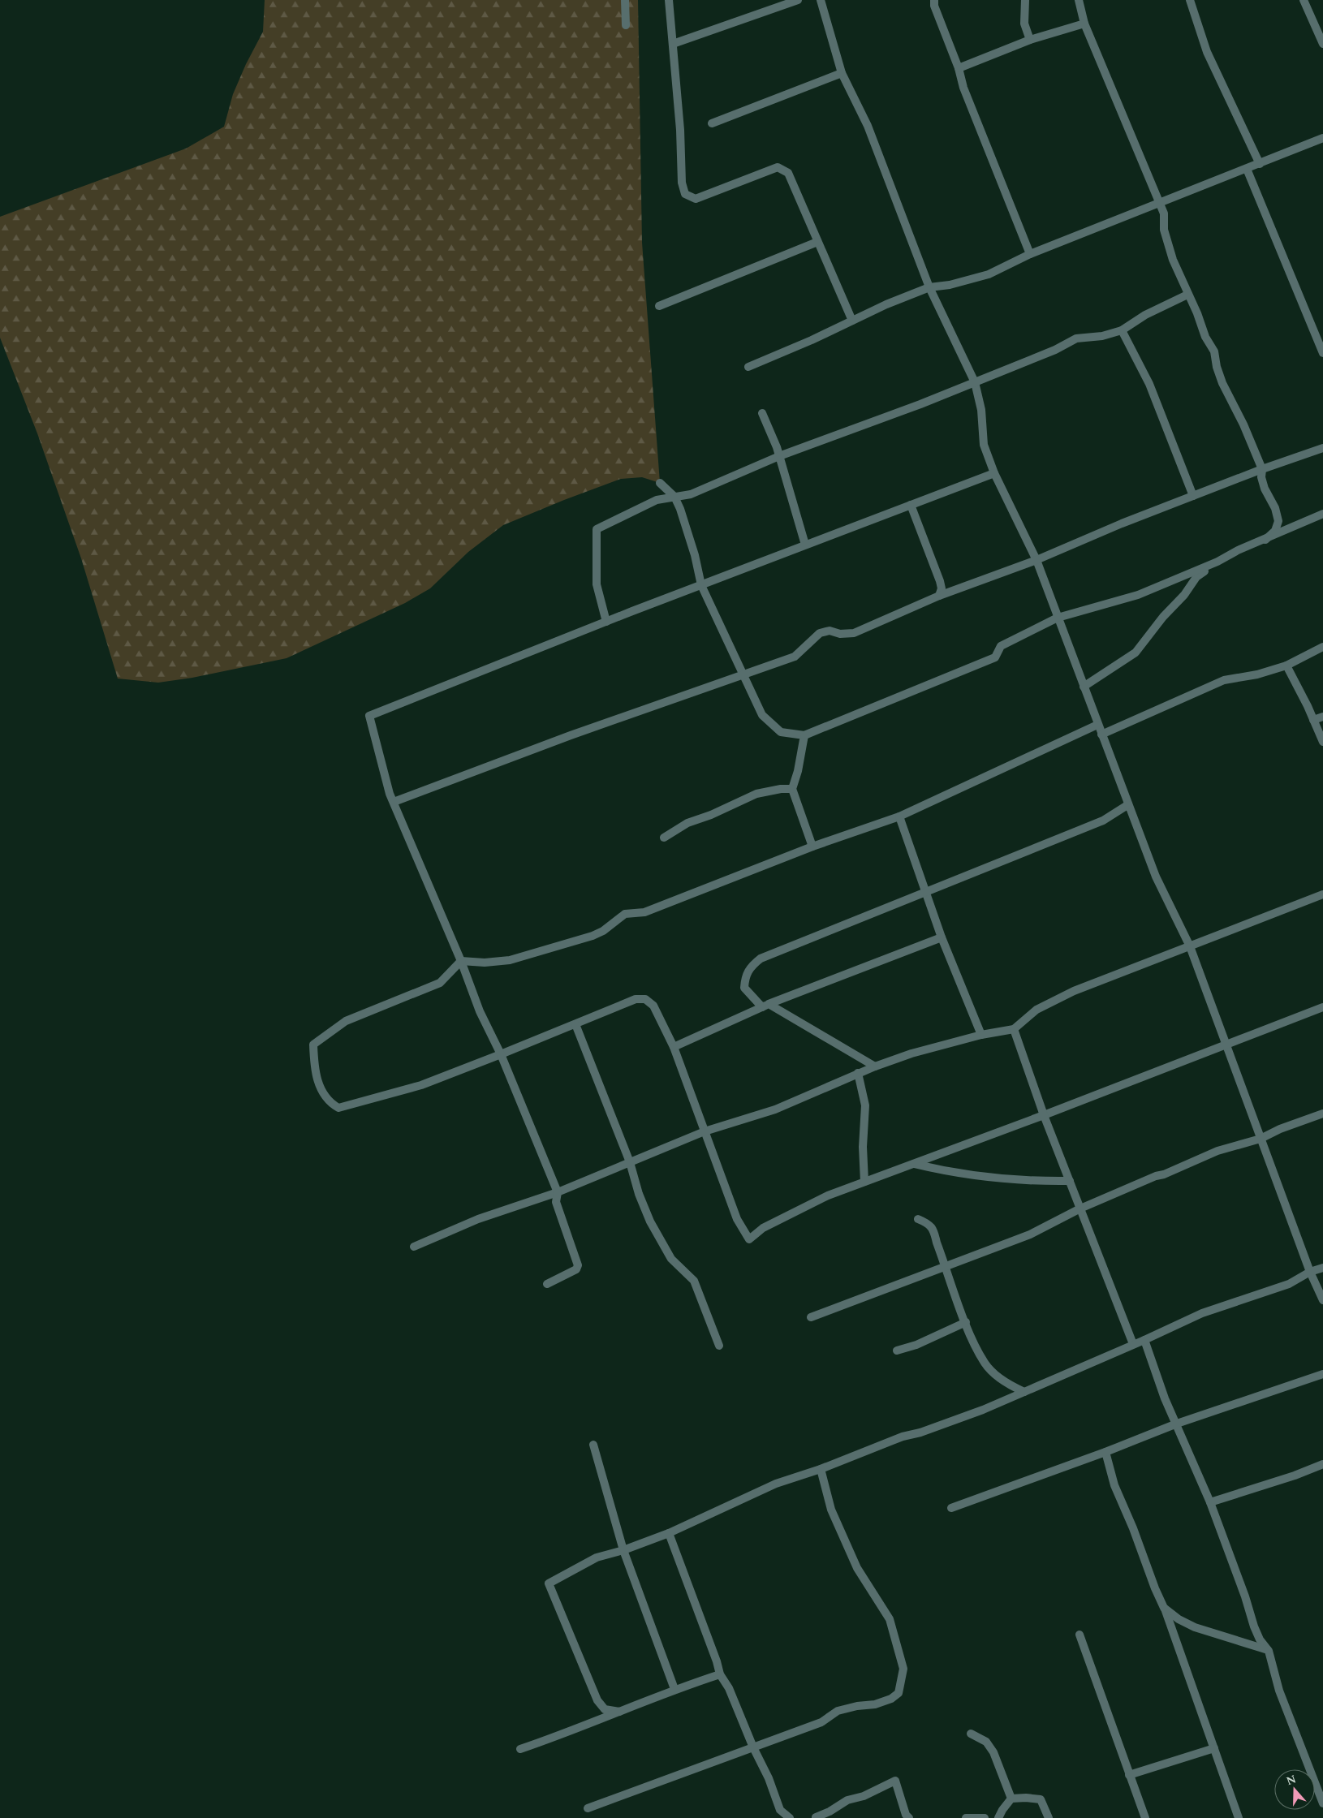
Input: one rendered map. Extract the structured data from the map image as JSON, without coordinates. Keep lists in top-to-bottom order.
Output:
{
  "north": "top"
}
